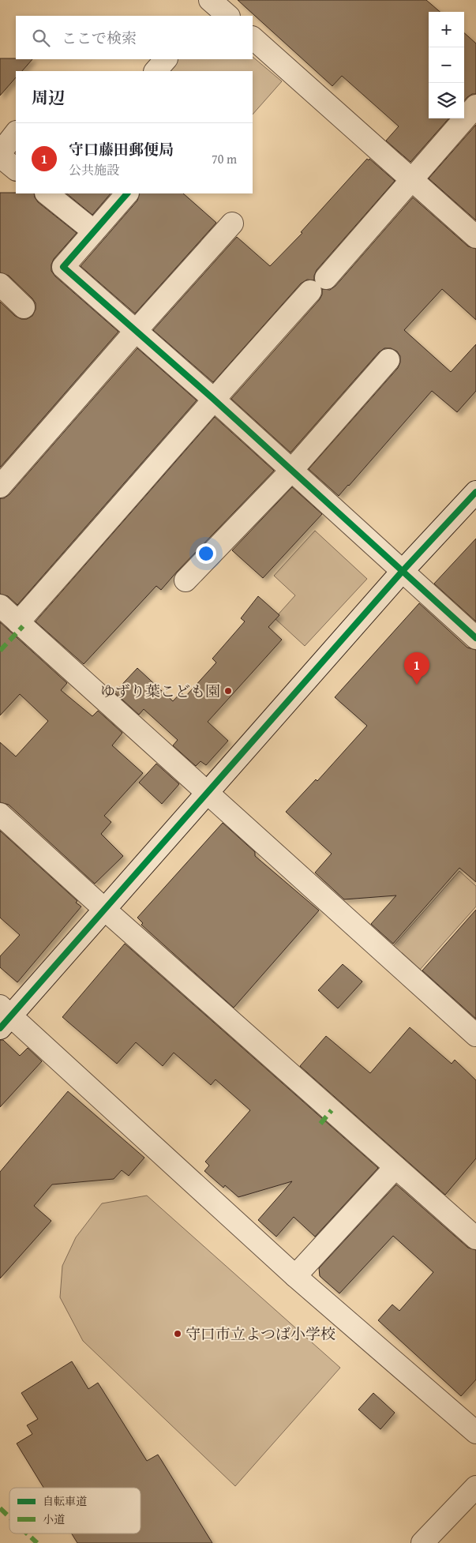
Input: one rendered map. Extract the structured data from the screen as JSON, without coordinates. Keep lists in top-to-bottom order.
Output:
{
  "places": ["ゆずり葉こども園", "守口市立よつば小学校"],
  "legend": ["自転車道", "小道"],
  "page": {
    "map_buttons": ["+", "−"],
    "search": "ここで検索",
    "heading": "周辺",
    "list": [
      {
        "mark": "1",
        "name": "守口藤田郵便局",
        "note": "公共施設",
        "value": "70 m"
      }
    ],
    "pins": "1"
  }
}
